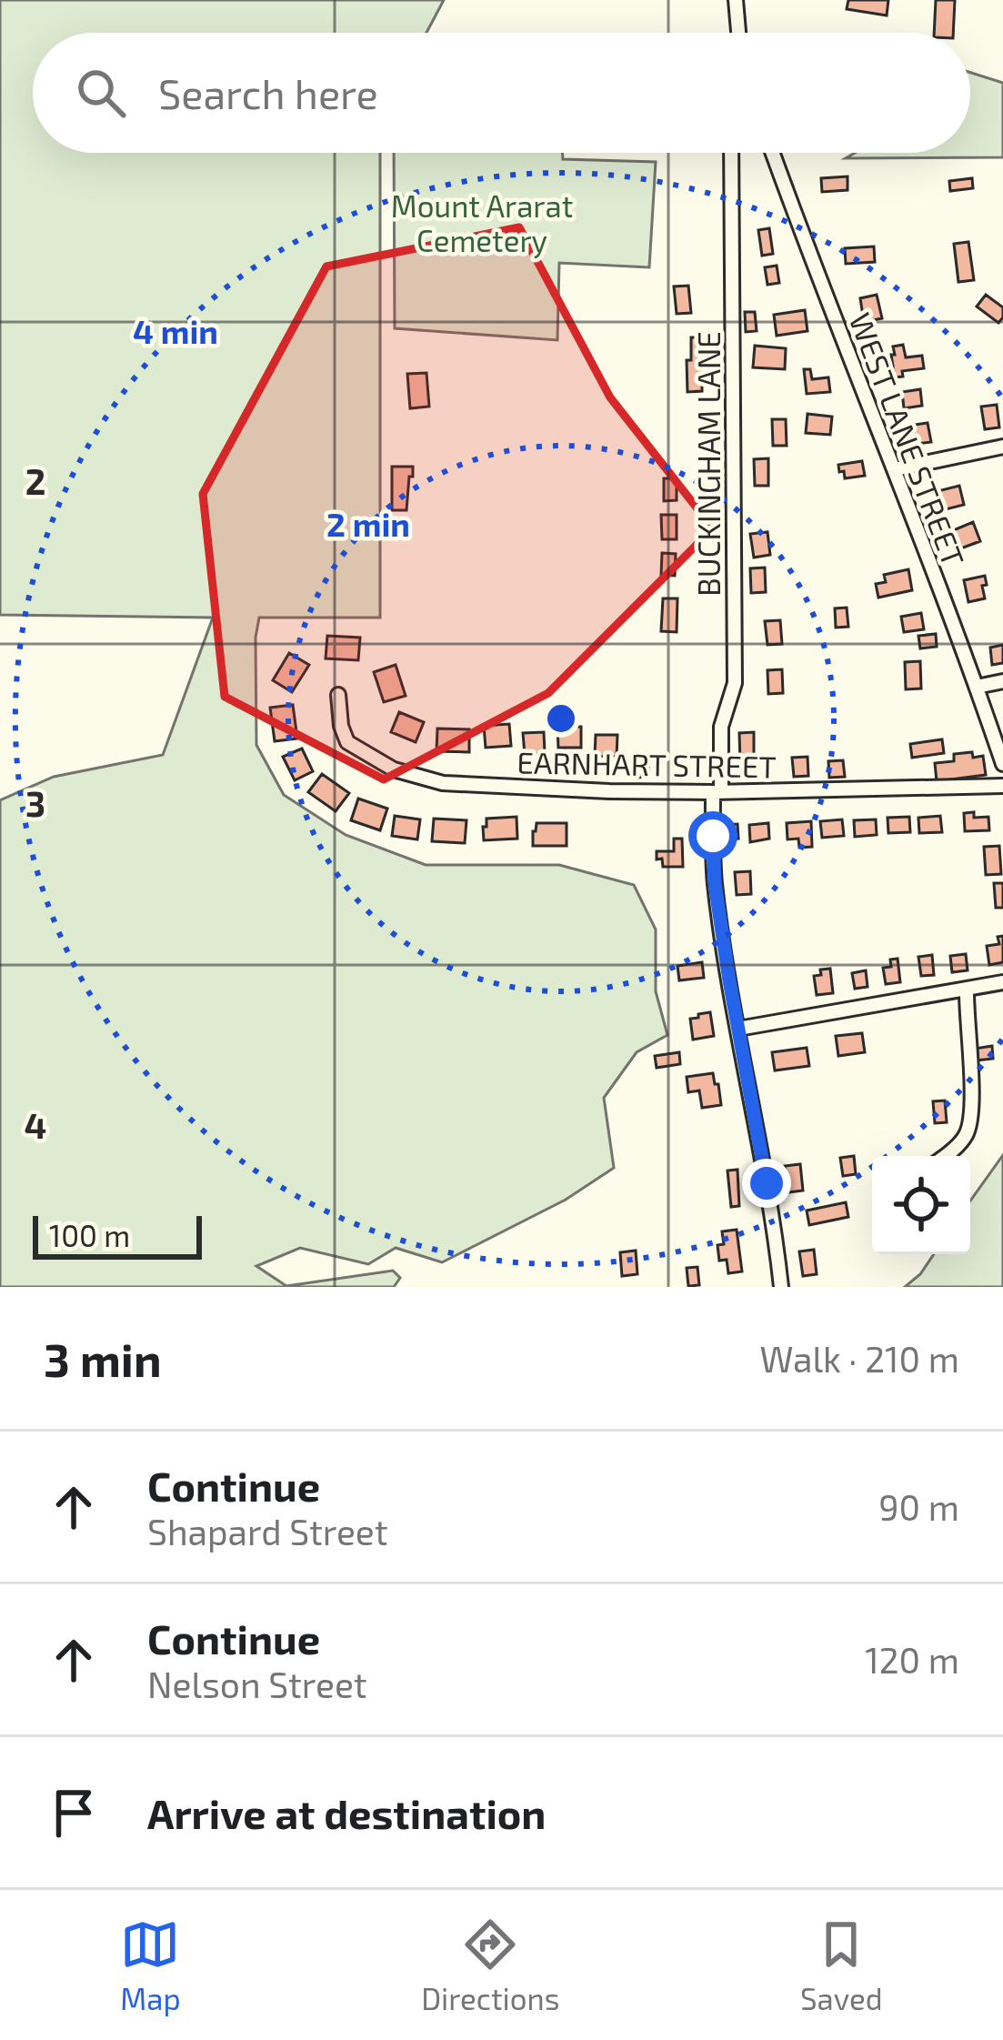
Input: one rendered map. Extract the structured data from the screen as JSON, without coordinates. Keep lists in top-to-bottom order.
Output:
{
  "streets": {
    "street": ["WEST LANE STREET", "BUCKINGHAM LANE", "EARNHART STREET"]
  },
  "crossings": [
    ["BUCKINGHAM LANE", "EARNHART STREET"]
  ],
  "parks": ["Mount Ararat Cemetery"],
  "scale_bar": "100 m",
  "page": {
    "search": "Search here",
    "scale": "100 m",
    "heading": ["3 min", "Walk · 210 m"],
    "list": [
      ["Continue", "Shapard Street", "90 m"],
      ["Continue", "Nelson Street", "120 m"],
      "Arrive at destination"
    ],
    "nav": ["Map", "Directions", "Saved"]
  },
  "grid": {
    "rows": ["2", "3", "4"]
  },
  "rings": ["4 min", "2 min"]
}
